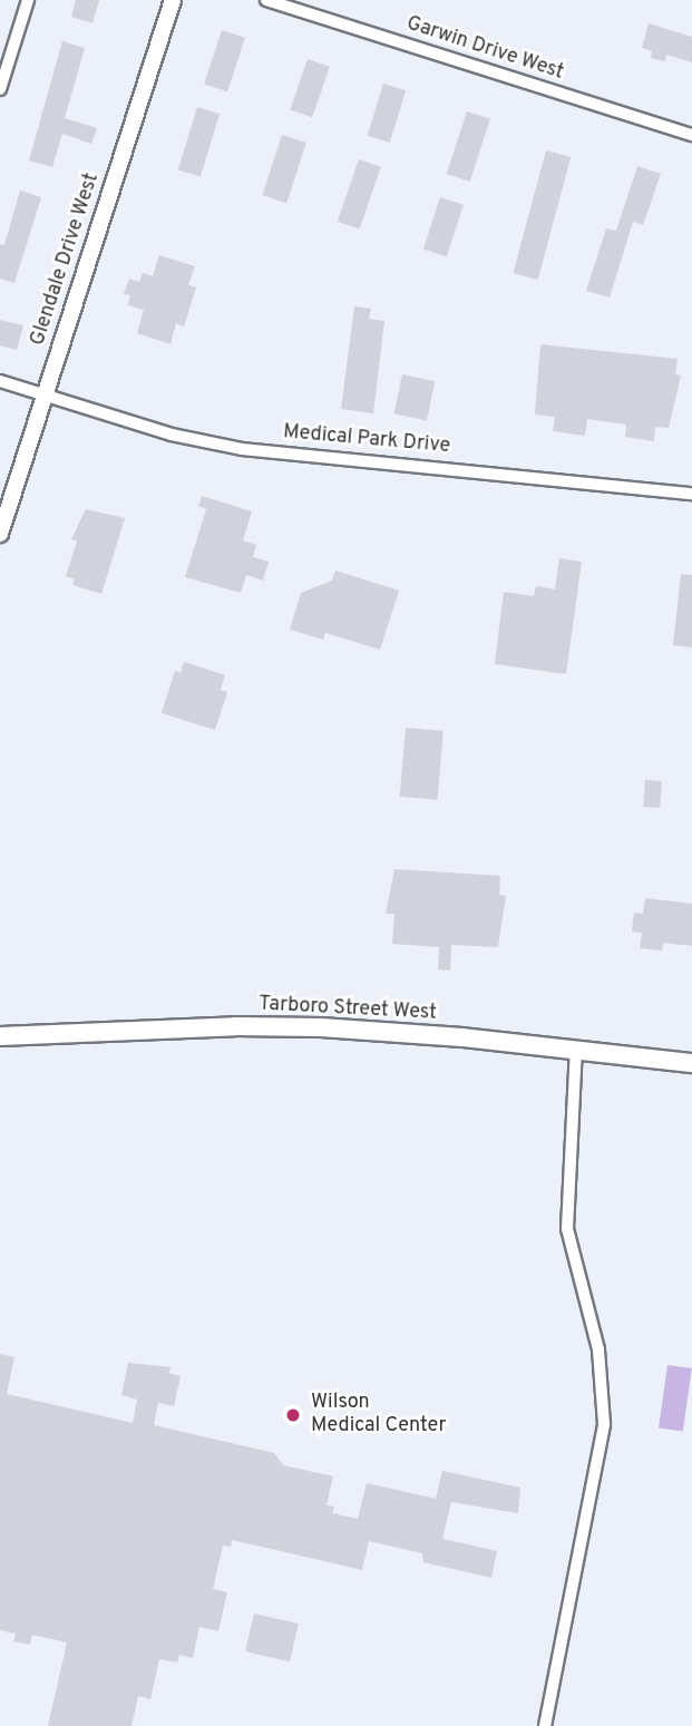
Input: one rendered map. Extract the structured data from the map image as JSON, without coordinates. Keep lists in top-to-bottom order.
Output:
{
  "streets": {
    "main road": ["Tarboro Street West"],
    "street": ["Garwin Drive West", "Glendale Drive West", "Medical Park Drive"]
  },
  "crossings": [
    ["Glendale Drive West", "Medical Park Drive"]
  ],
  "places": ["Wilson Medical Center"]
}
